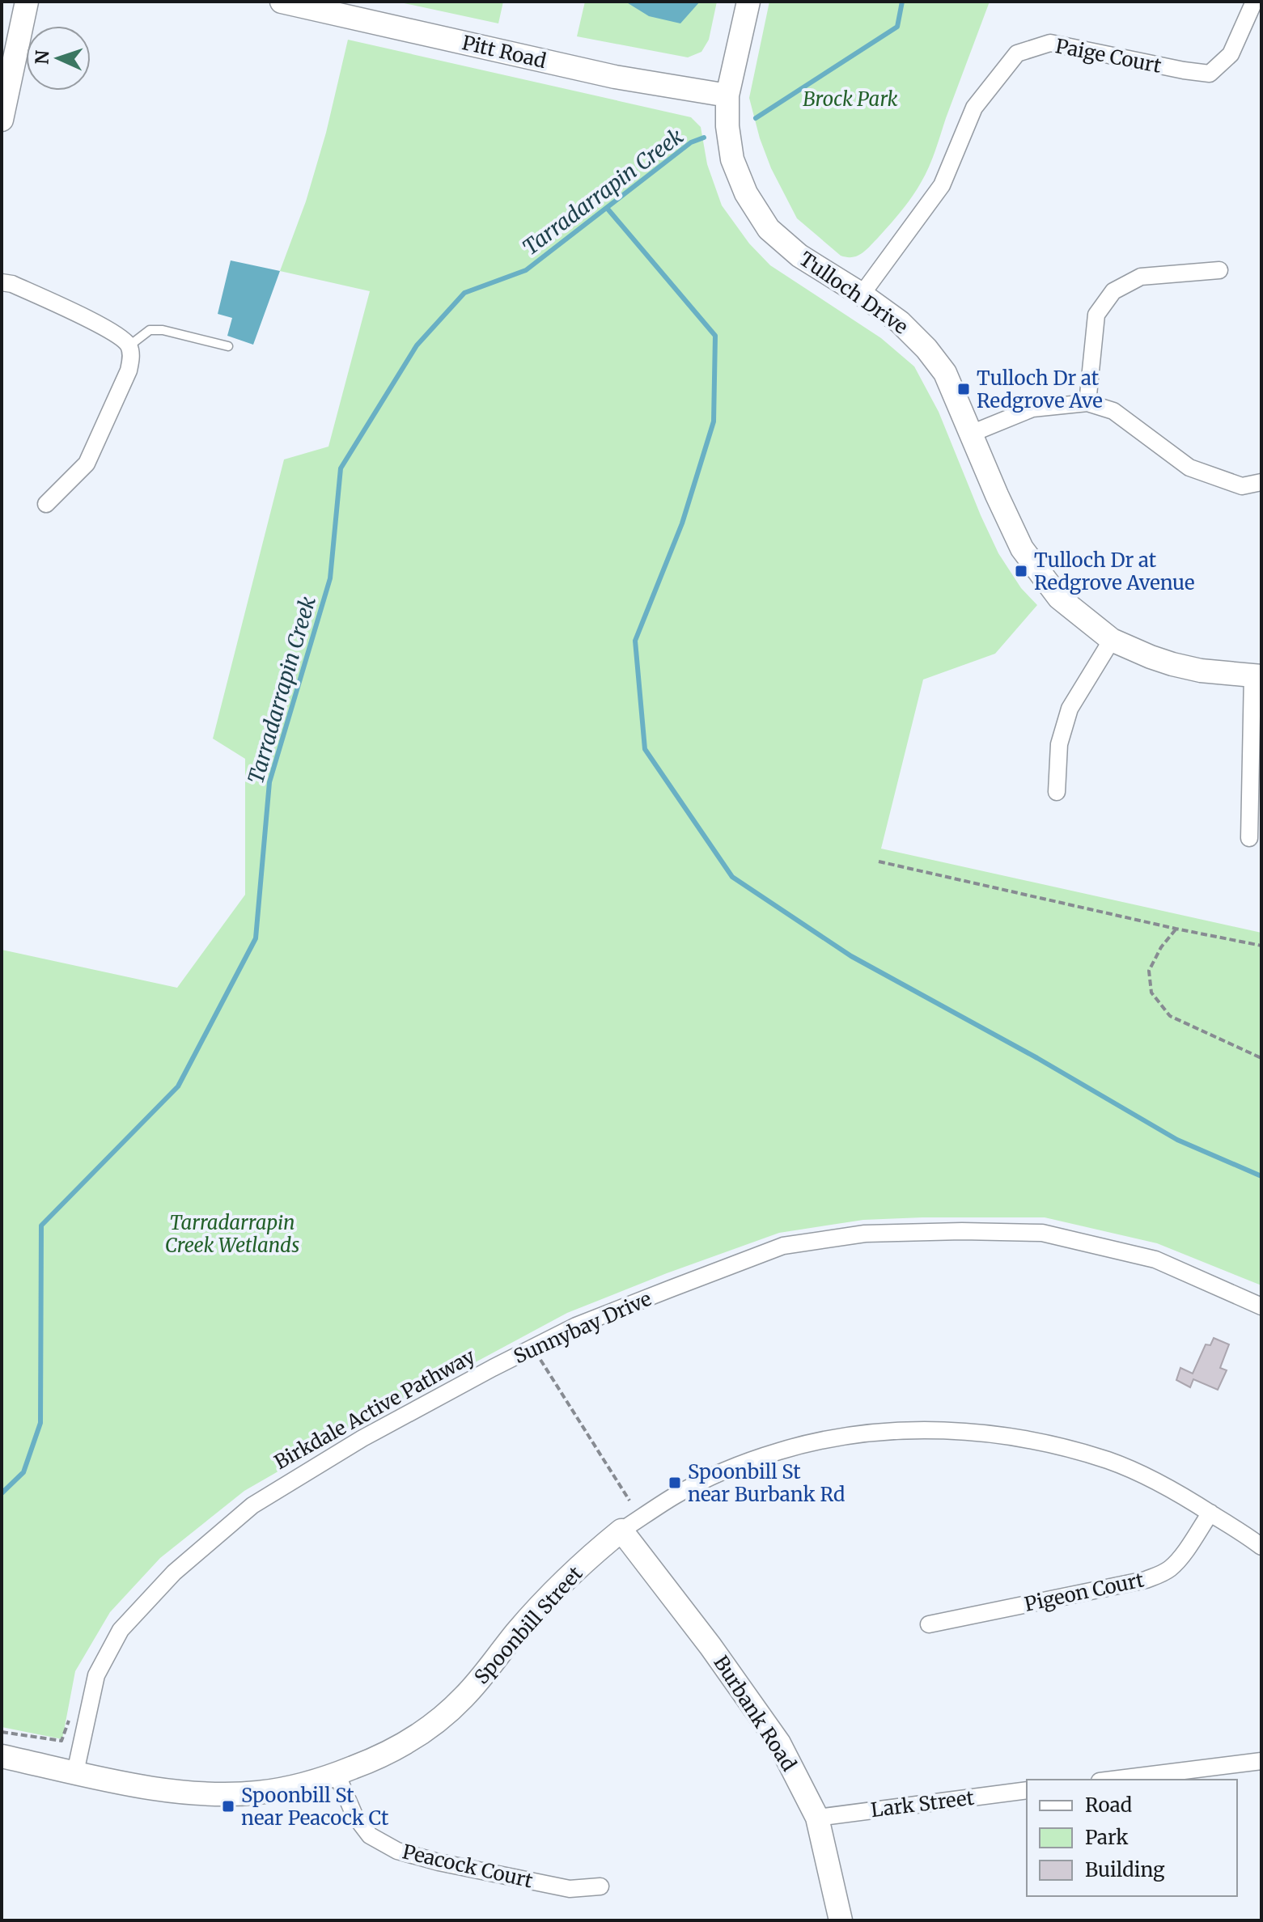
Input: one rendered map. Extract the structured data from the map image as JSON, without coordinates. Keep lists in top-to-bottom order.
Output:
{
  "streets": {
    "street": [
      "Pitt Road",
      "Paige Court",
      "Tulloch Drive",
      "Sunnybay Drive",
      "Pigeon Court",
      "Spoonbill Street",
      "Burbank Road",
      "Lark Street",
      "Peacock Court"
    ]
  },
  "crossings": [
    ["Pitt Road", "Tulloch Drive"],
    ["Paige Court", "Tulloch Drive"],
    ["Sunnybay Drive", "Spoonbill Street"],
    ["Pigeon Court", "Spoonbill Street"],
    ["Spoonbill Street", "Burbank Road"],
    ["Spoonbill Street", "Peacock Court"],
    ["Burbank Road", "Lark Street"]
  ],
  "water": ["Tarradarrapin Creek"],
  "parks": ["Brock Park", "Tarradarrapin Creek Wetlands"],
  "places": {
    "transit": [
      "Tulloch Dr at Redgrove Ave",
      "Tulloch Dr at Redgrove Avenue",
      "Spoonbill St near Burbank Rd",
      "Spoonbill St near Peacock Ct"
    ]
  },
  "legend": ["Road", "Park", "Building"],
  "north": "left"
}
